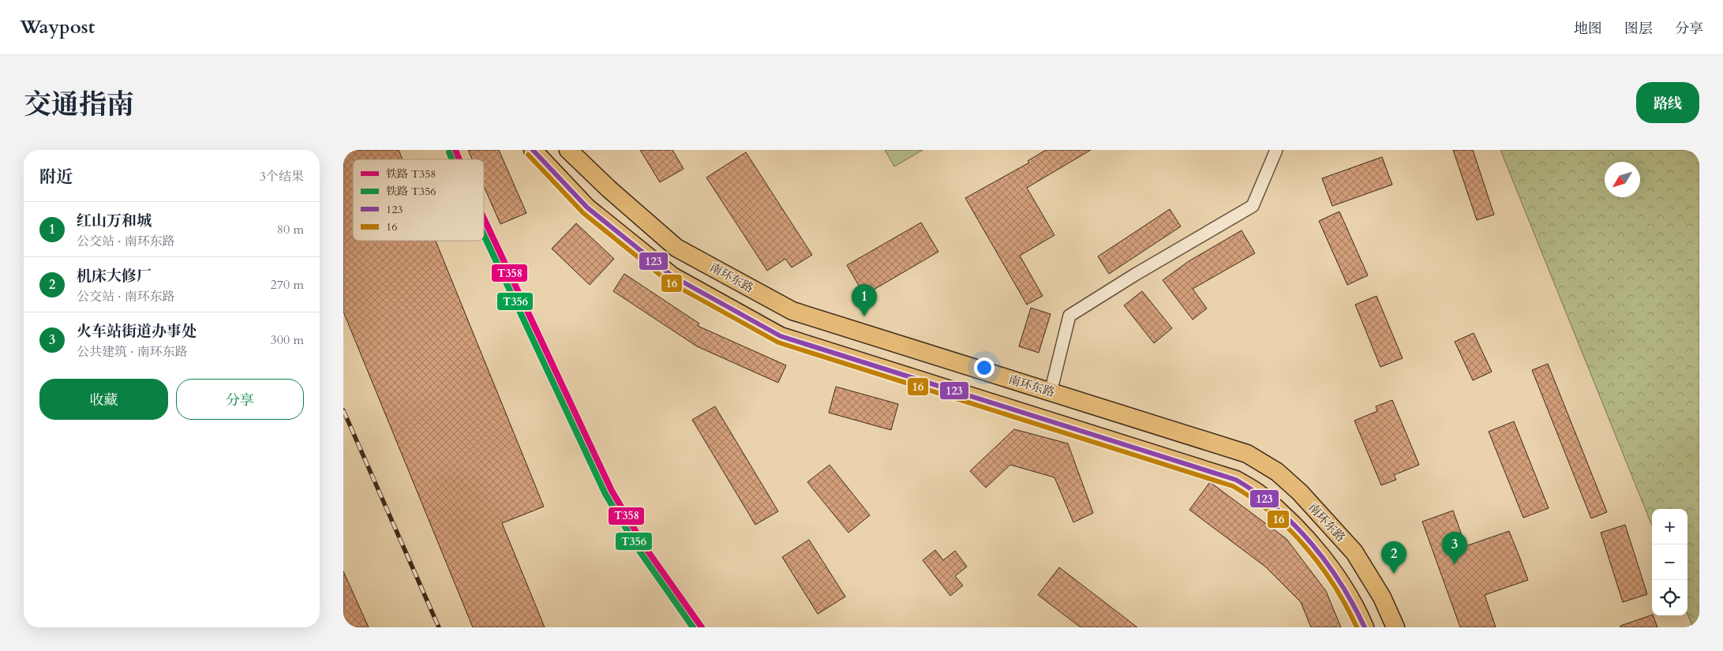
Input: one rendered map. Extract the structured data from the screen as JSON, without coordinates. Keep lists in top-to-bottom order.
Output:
{
  "streets": {
    "highway": ["南环东路"]
  },
  "lines": [
    "rail line T358",
    "transit line 123",
    "rail line T356",
    "transit line 16"
  ],
  "legend": [
    "铁路 T358",
    "铁路 T356",
    "123",
    "16"
  ],
  "north": "bottom left",
  "page": {
    "header": "Waypost",
    "nav": ["地图", "图层", "分享"],
    "title": "交通指南",
    "buttons": [
      "路线",
      ["收藏", "分享"]
    ],
    "heading": ["附近", "3个结果"],
    "list": [
      {
        "mark": "1",
        "name": "红山万和城",
        "note": "公交站 · 南环东路",
        "value": "80 m"
      },
      {
        "mark": "2",
        "name": "机床大修厂",
        "note": "公交站 · 南环东路",
        "value": "270 m"
      },
      {
        "mark": "3",
        "name": "火车站街道办事处",
        "note": "公共建筑 · 南环东路",
        "value": "300 m"
      }
    ],
    "pins": ["1", "3", "2"],
    "map_buttons": ["+", "−"]
  }
}
